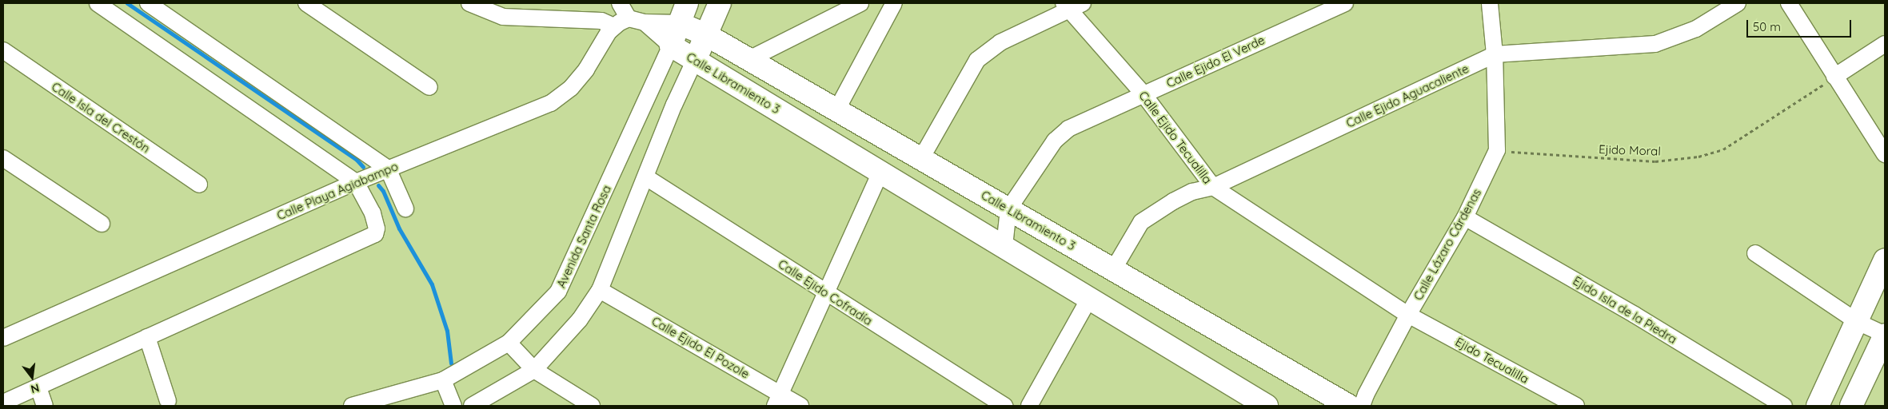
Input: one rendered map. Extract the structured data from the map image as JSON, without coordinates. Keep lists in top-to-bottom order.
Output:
{
  "streets": {
    "street": [
      "Calle Ejido El Verde",
      "Calle Libramiento 3",
      "Calle Ejido Aguacaliente",
      "Calle Isla del Crestón",
      "Calle Ejido Tecualilla",
      "Calle Playa Agiabampo",
      "Avenida Santa Rosa",
      "Calle Lázaro Cárdenas",
      "Calle Ejido Cofradía",
      "Ejido Isla de la Piedra",
      "Calle Ejido El Pozole",
      "Ejido Tecualilla"
    ],
    "path": ["Ejido Moral"]
  },
  "crossings": [
    ["Calle Ejido El Verde", "Calle Libramiento 3"],
    ["Calle Ejido El Verde", "Calle Ejido Tecualilla"],
    ["Calle Libramiento 3", "Calle Ejido Aguacaliente"],
    ["Calle Libramiento 3", "Avenida Santa Rosa"],
    ["Calle Ejido Aguacaliente", "Calle Ejido Tecualilla"],
    ["Calle Ejido Aguacaliente", "Calle Lázaro Cárdenas"],
    ["Calle Ejido Tecualilla", "Calle Lázaro Cárdenas"],
    ["Calle Ejido Tecualilla", "Ejido Tecualilla"],
    ["Ejido Moral", "Calle Lázaro Cárdenas"],
    ["Calle Lázaro Cárdenas", "Ejido Isla de la Piedra"],
    ["Calle Lázaro Cárdenas", "Ejido Tecualilla"]
  ],
  "scale_bar": "50 m",
  "north": "bottom"
}
